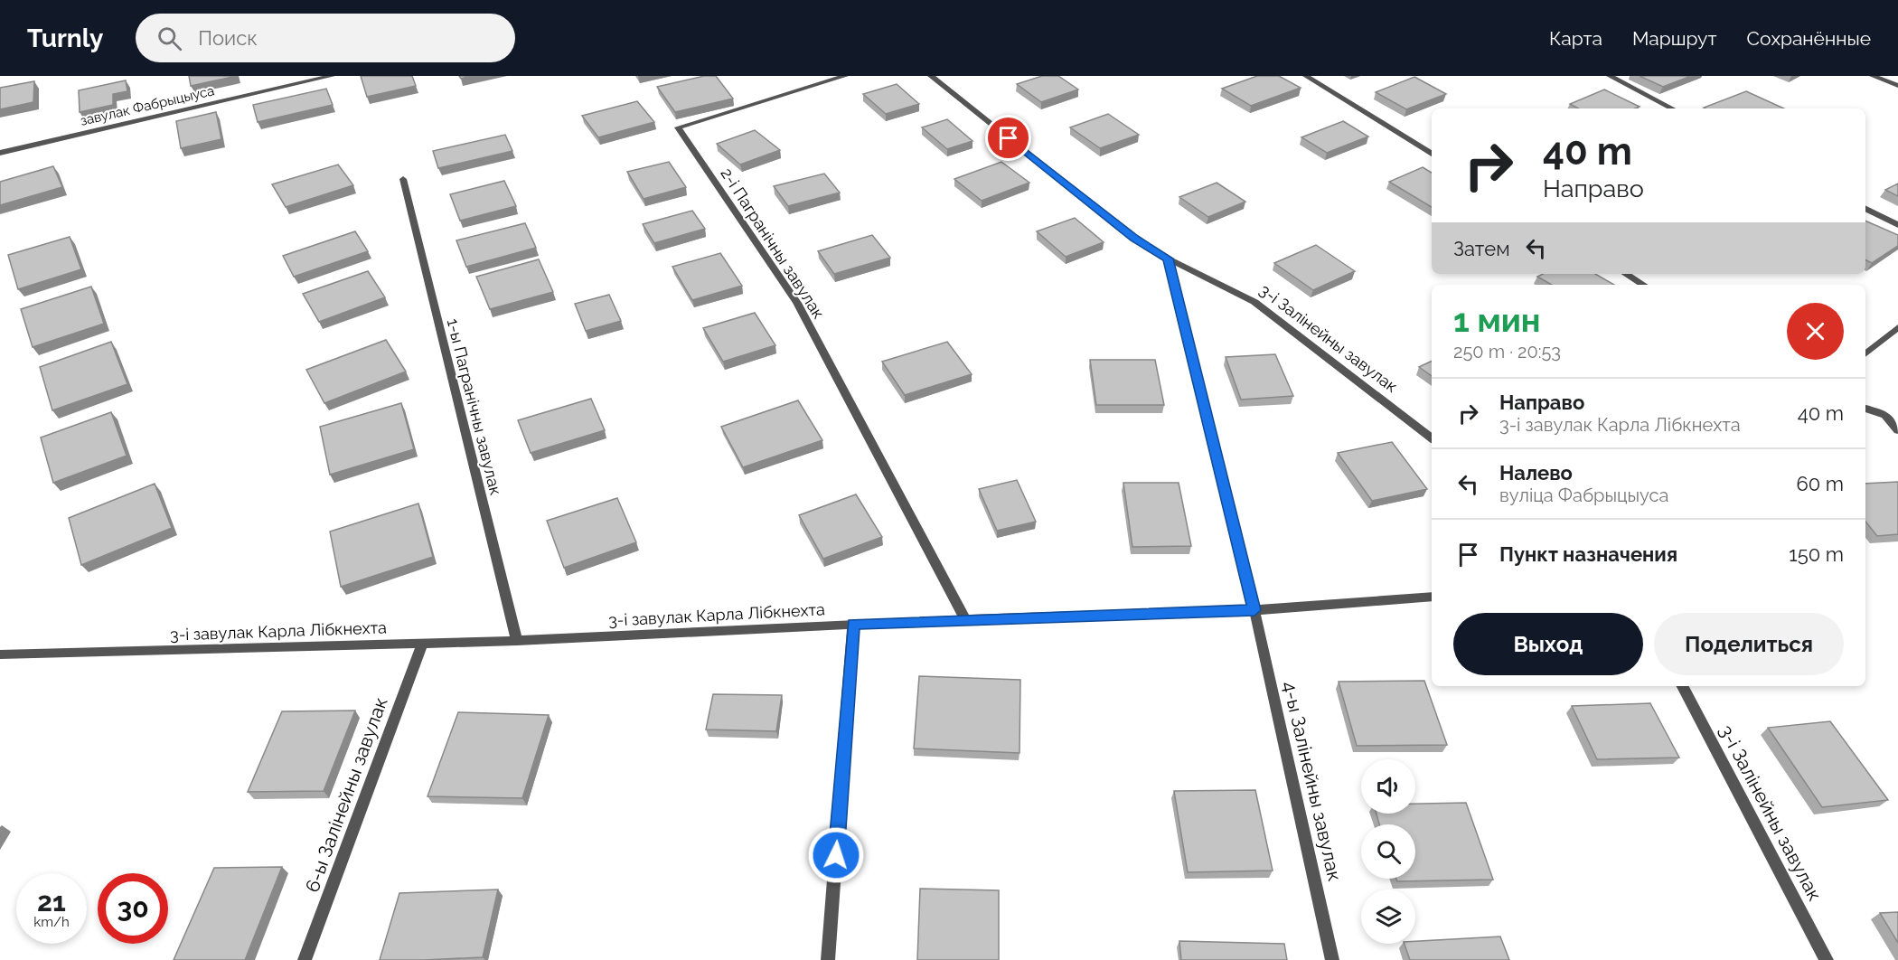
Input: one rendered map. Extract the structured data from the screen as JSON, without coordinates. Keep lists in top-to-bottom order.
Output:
{
  "streets": {
    "street": [
      "завулак Фабрыцыуса",
      "2-і Пагранічны завулак",
      "3-і Залінейны завулак",
      "1-ы Пагранічны завулак",
      "3-і завулак Карла Лібкнехта",
      "4-ы Залінейны завулак",
      "6-ы Залінейны завулак"
    ]
  },
  "crossings": [
    ["2-і Пагранічны завулак", "3-і завулак Карла Лібкнехта"],
    ["3-і Залінейны завулак", "4-ы Залінейны завулак"],
    ["1-ы Пагранічны завулак", "3-і завулак Карла Лібкнехта"],
    ["3-і завулак Карла Лібкнехта", "4-ы Залінейны завулак"],
    ["3-і завулак Карла Лібкнехта", "6-ы Залінейны завулак"]
  ],
  "page": {
    "header": "Turnly",
    "search": "Поиск",
    "nav": ["Карта", "Маршрут", "Сохранённые"],
    "turn": ["40 m", "Направо"],
    "then": "Затем",
    "heading": ["1 мин", "250 m · 20:53"],
    "list": [
      {
        "name": "Направо",
        "note": "3-і завулак Карла Лібкнехта",
        "value": "40 m"
      },
      {
        "name": "Налево",
        "note": "вуліца Фабрыцыуса",
        "value": "60 m"
      },
      {
        "name": "Пункт назначения",
        "value": "150 m"
      }
    ],
    "buttons": ["Выход", "Поделиться"],
    "speed": "21 km/h",
    "limit": "30"
  }
}
